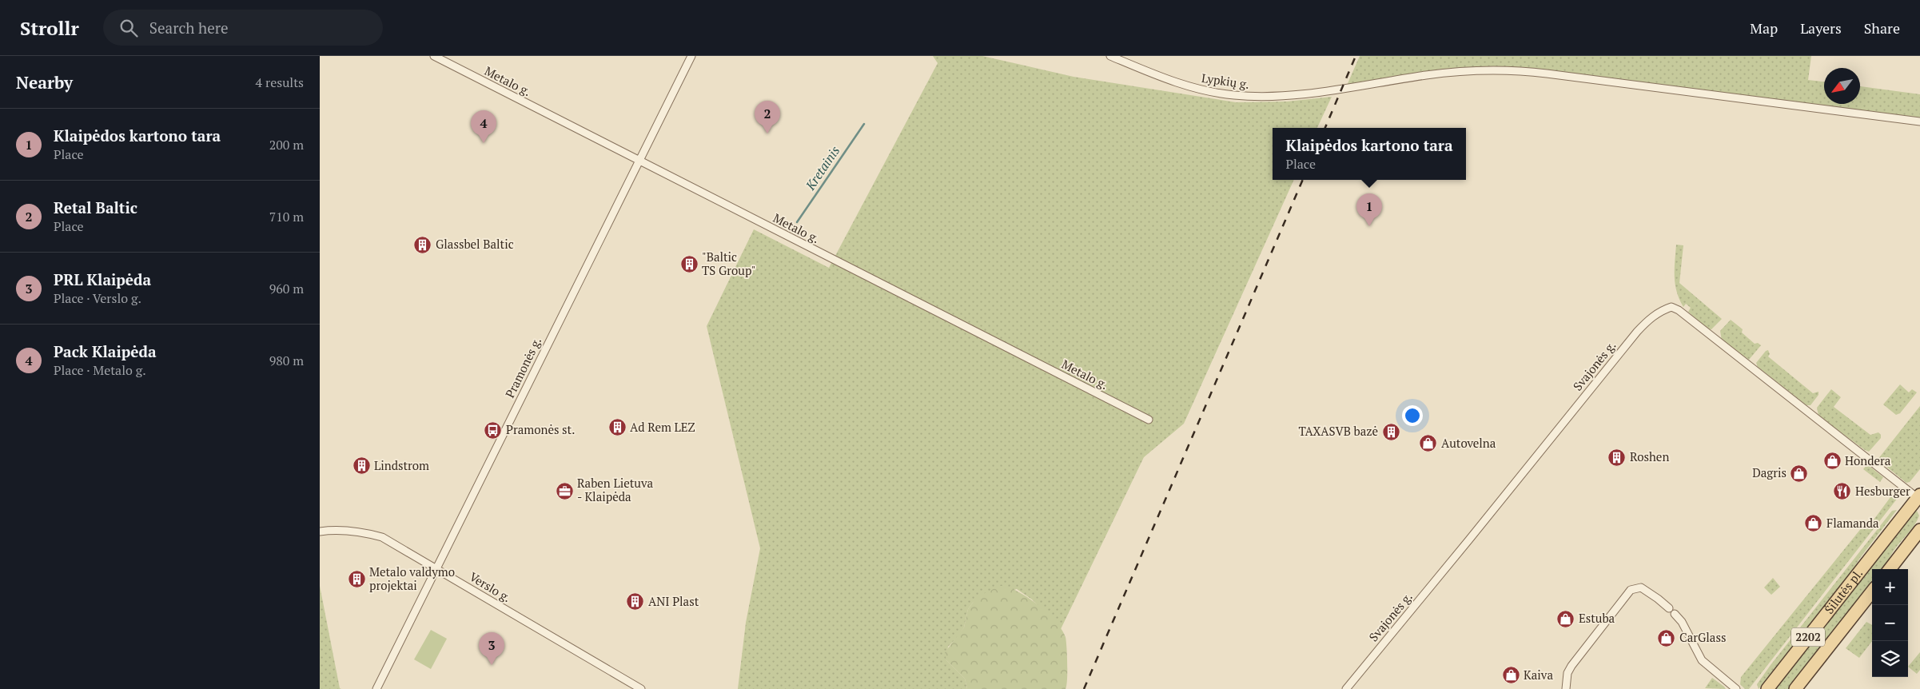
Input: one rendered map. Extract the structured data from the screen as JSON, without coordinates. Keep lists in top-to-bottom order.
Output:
{
  "streets": {
    "main road": ["Šilutės pl.", "2202"],
    "street": [
      "Metalo g.",
      "Lypkių g.",
      "Svajonės g.",
      "Pramonės g.",
      "Verslo g."
    ]
  },
  "crossings": [
    ["Metalo g.", "Pramonės g."],
    ["Svajonės g.", "Šilutės pl."],
    ["Pramonės g.", "Verslo g."]
  ],
  "water": ["Kretainis"],
  "places": {
    "building": [
      "Glassbel Baltic",
      "\"Baltic TS Group\"",
      "Ad Rem LEZ",
      "TAXASVB bazė",
      "Roshen",
      "Lindstrom",
      "Metalo valdymo projektai",
      "ANI Plast"
    ],
    "bus stop": ["Pramonės st."],
    "shop": [
      "Autovelna",
      "Hondera",
      "Dagris",
      "Flamanda",
      "Estuba",
      "CarGlass",
      "Kaiva"
    ],
    "office": ["Raben Lietuva - Klaipėda"],
    "restaurant": ["Hesburger"]
  },
  "north": "bottom left",
  "page": {
    "header": "Strollr",
    "search": "Search here",
    "nav": ["Map", "Layers", "Share"],
    "heading": ["Nearby", "4 results"],
    "pins": [
      "2",
      "4",
      "1",
      "3"
    ],
    "list": [
      {
        "mark": "1",
        "name": "Klaipėdos kartono tara",
        "note": "Place",
        "value": "200 m"
      },
      {
        "mark": "2",
        "name": "Retal Baltic",
        "note": "Place",
        "value": "710 m"
      },
      {
        "mark": "3",
        "name": "PRL Klaipėda",
        "note": "Place · Verslo g.",
        "value": "960 m"
      },
      {
        "mark": "4",
        "name": "Pack Klaipėda",
        "note": "Place · Metalo g.",
        "value": "980 m"
      }
    ],
    "popup": ["Klaipėdos kartono tara", "Place"],
    "map_buttons": ["+", "−"]
  }
}
